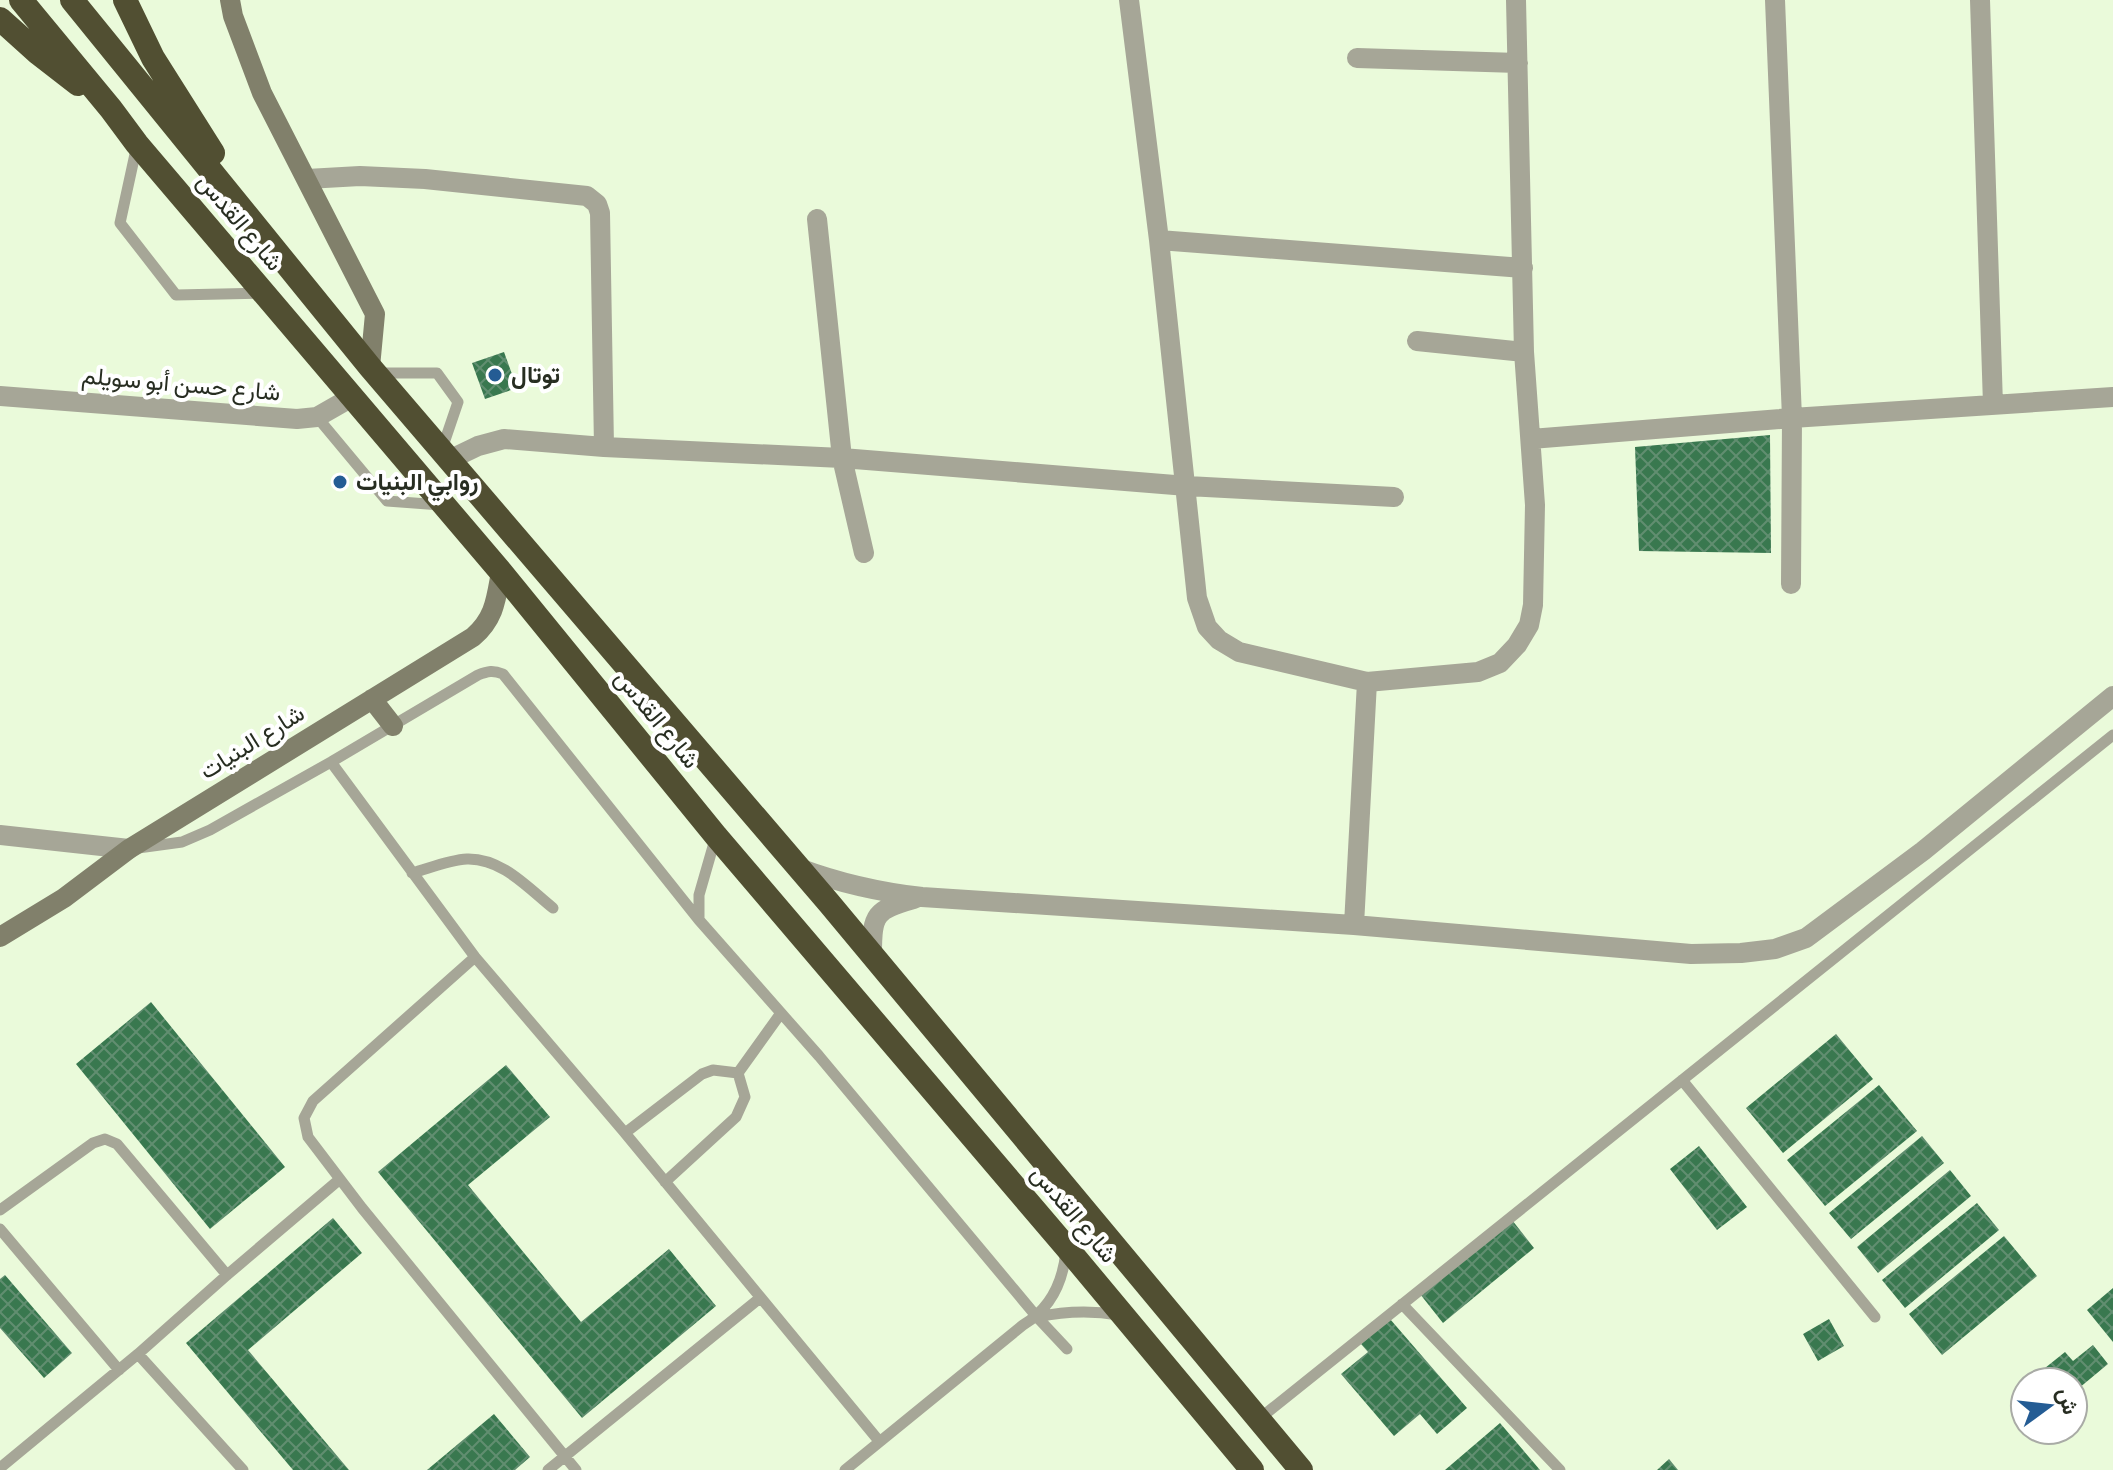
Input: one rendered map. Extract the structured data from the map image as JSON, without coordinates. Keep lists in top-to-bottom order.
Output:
{
  "streets": {
    "highway": ["شارع القدس"],
    "main road": ["شارع البنيات"],
    "street": ["شارع حسن أبو سويلم"]
  },
  "crossings": [
    ["شارع القدس", "شارع حسن أبو سويلم"],
    ["شارع القدس", "شارع البنيات"]
  ],
  "places": ["توتال", "روابي البنيات"],
  "north": "right"
}
